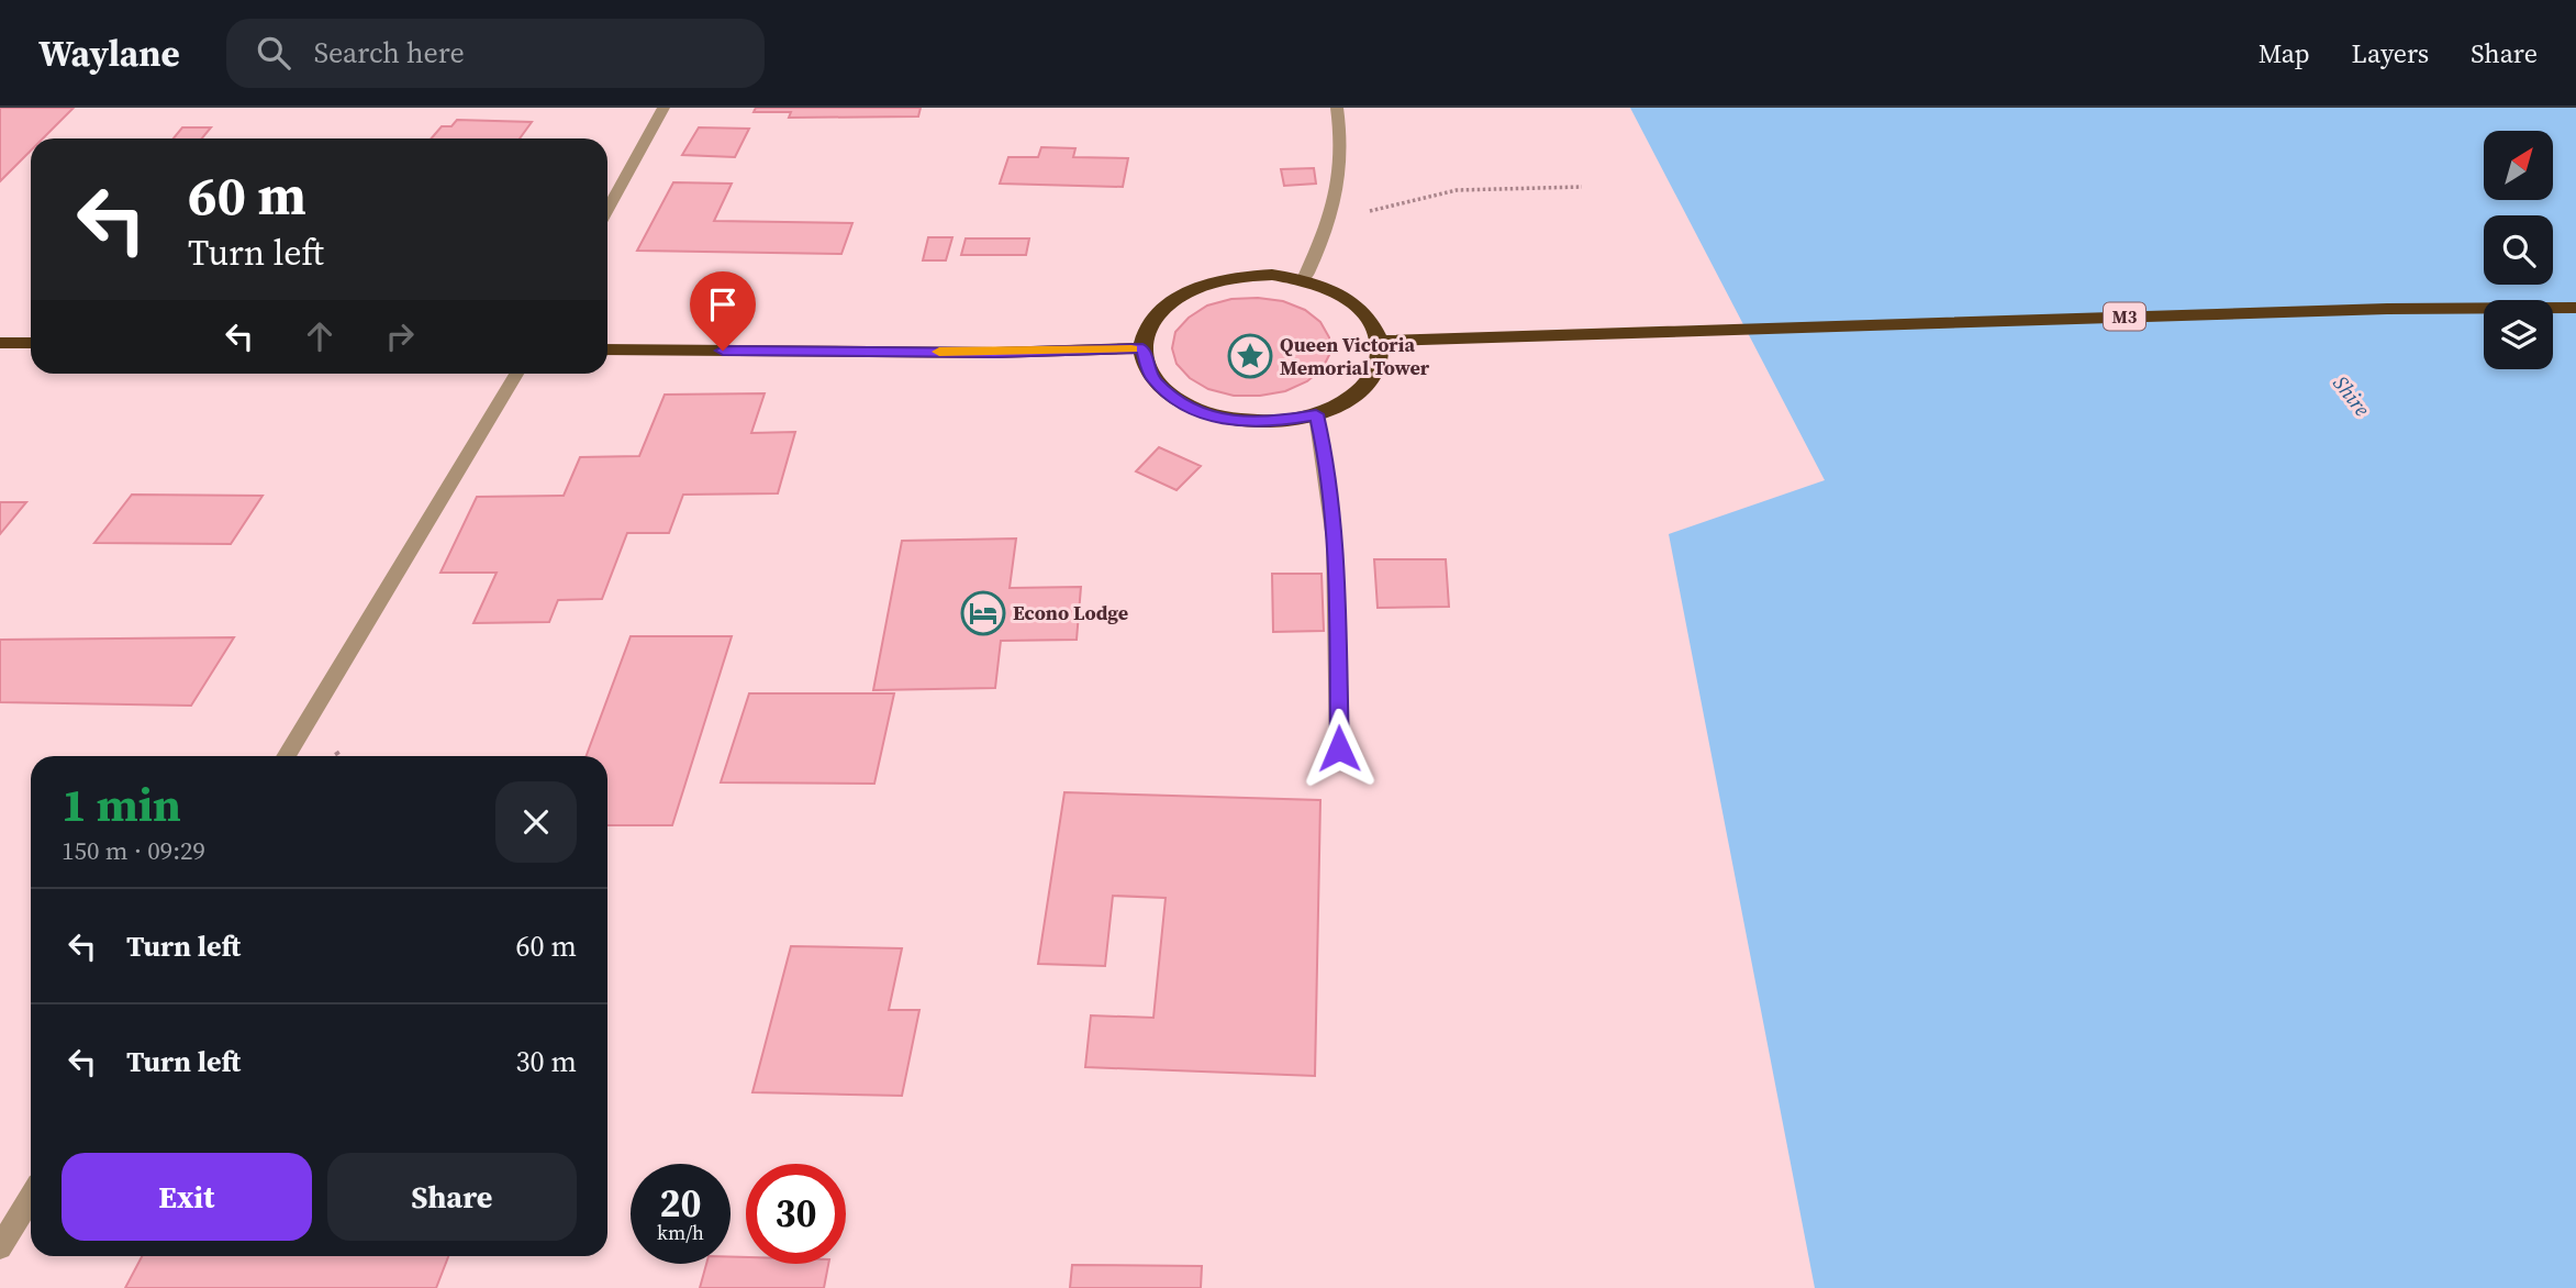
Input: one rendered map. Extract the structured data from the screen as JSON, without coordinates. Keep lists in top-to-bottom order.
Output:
{
  "streets": {
    "highway": ["M3"]
  },
  "water": ["Shire"],
  "places": {
    "place": ["Queen Victoria Memorial Tower"],
    "hotel": ["Econo Lodge"]
  },
  "north": "top right",
  "page": {
    "header": "Waylane",
    "search": "Search here",
    "nav": ["Map", "Layers", "Share"],
    "turn": ["60 m", "Turn left"],
    "heading": ["1 min", "150 m · 09:29"],
    "list": [
      {
        "name": "Turn left",
        "value": "60 m"
      },
      {
        "name": "Turn left",
        "value": "30 m"
      }
    ],
    "buttons": ["Exit", "Share"],
    "speed": "20 km/h",
    "limit": "30"
  }
}
